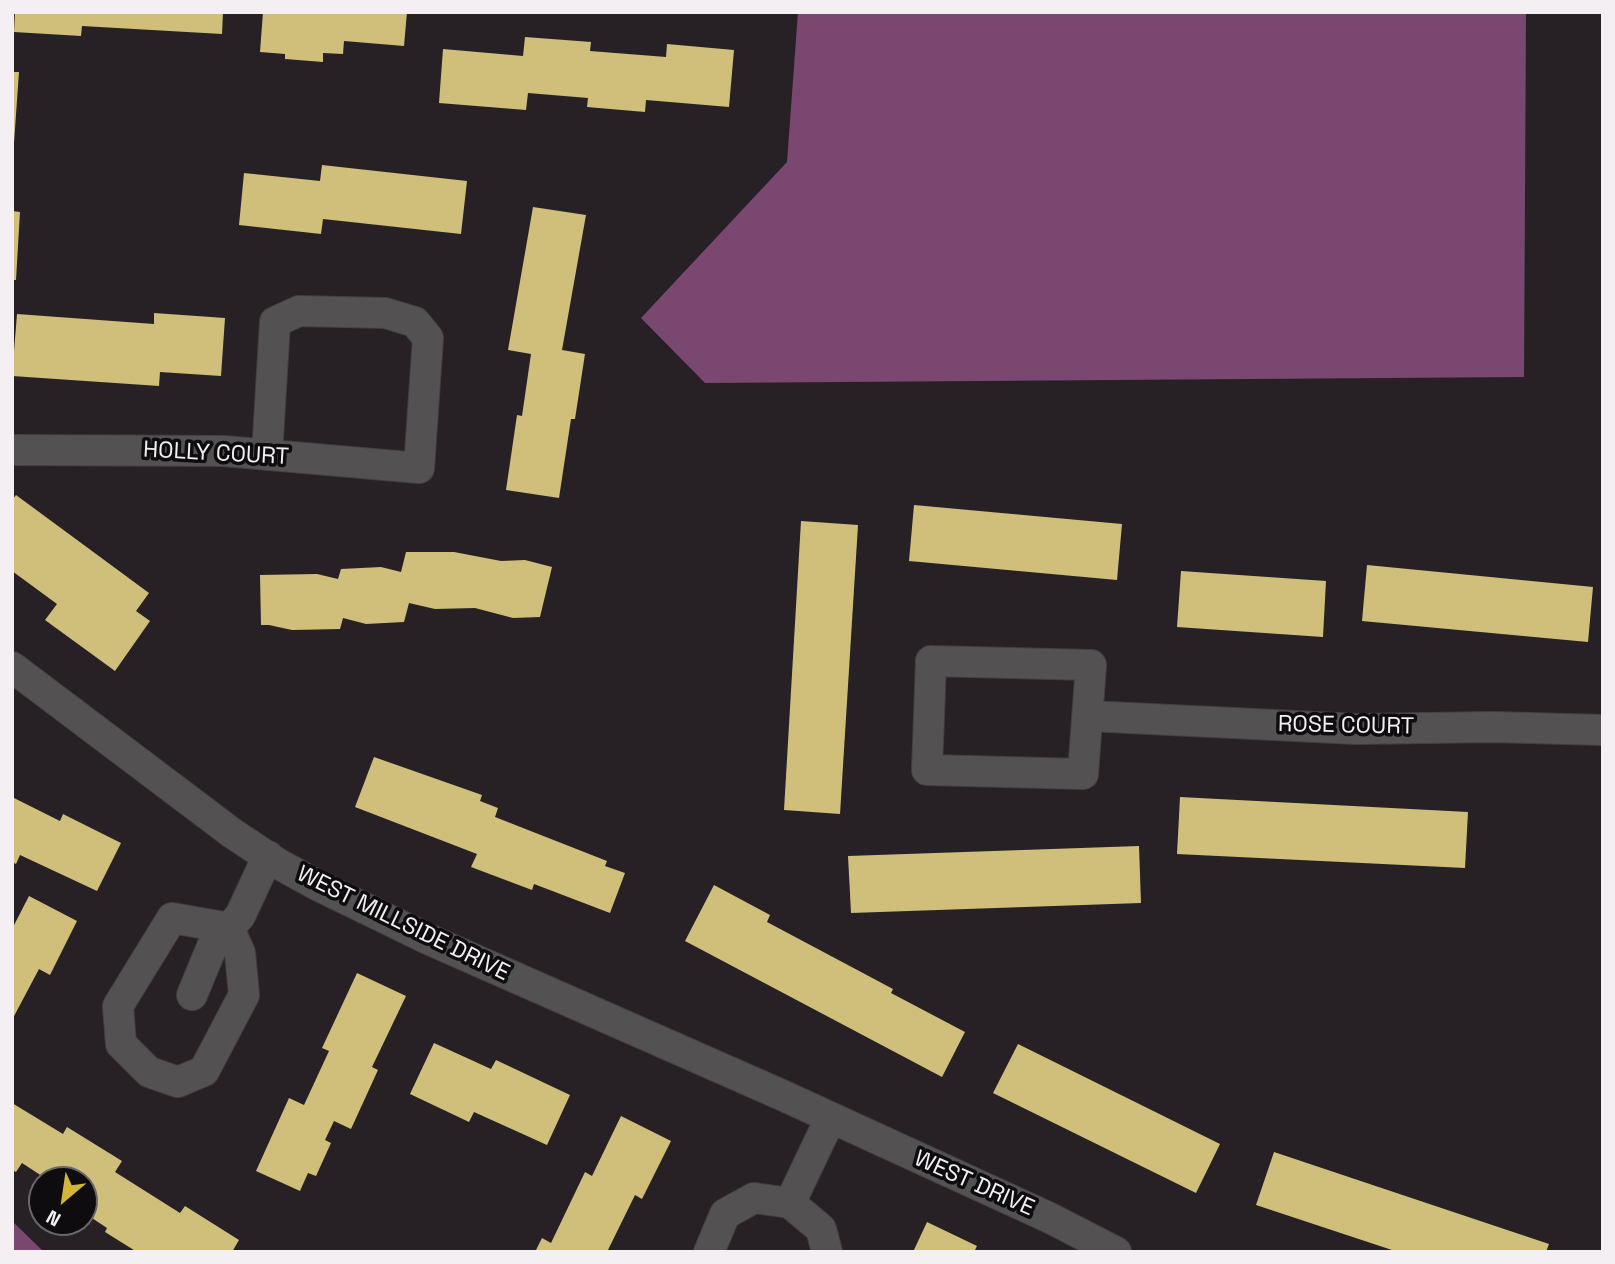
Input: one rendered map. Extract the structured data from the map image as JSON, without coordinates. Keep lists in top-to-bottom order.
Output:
{
  "streets": {
    "street": [
      "HOLLY COURT",
      "ROSE COURT",
      "WEST MILLSIDE DRIVE",
      "WEST DRIVE"
    ]
  },
  "crossings": [
    ["WEST MILLSIDE DRIVE", "WEST DRIVE"]
  ],
  "north": "bottom left"
}
